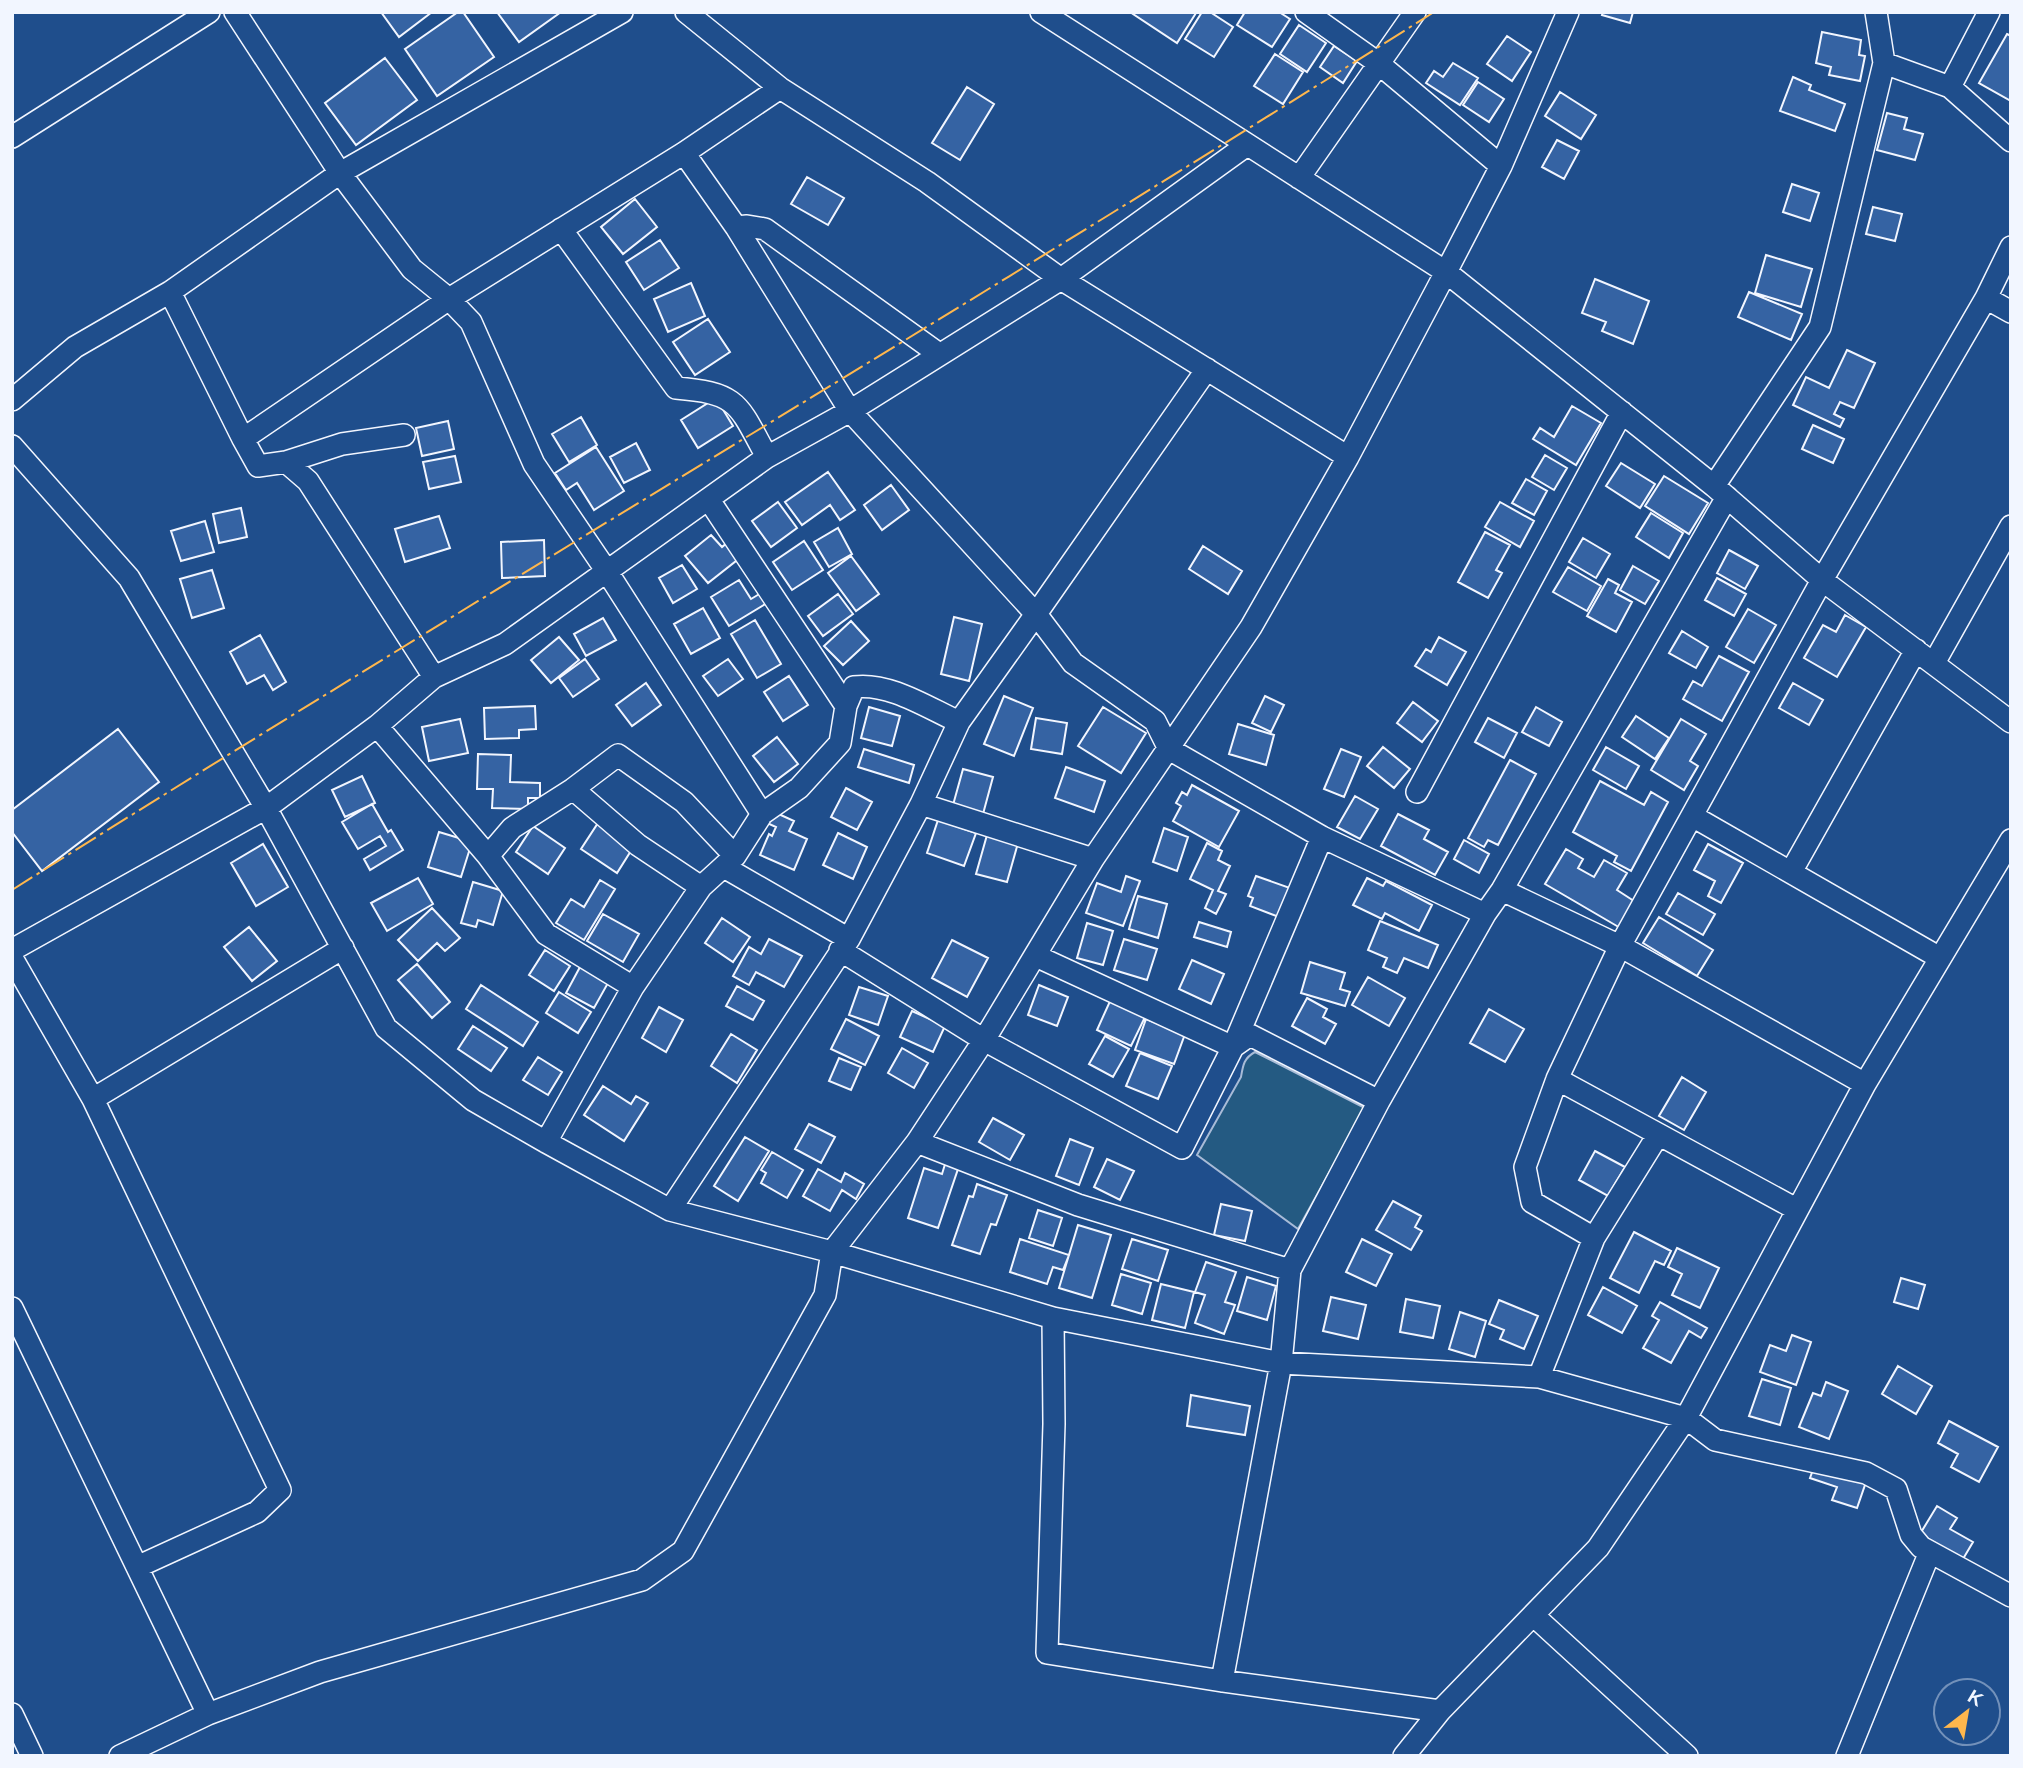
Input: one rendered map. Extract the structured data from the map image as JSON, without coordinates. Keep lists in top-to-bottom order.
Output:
{
  "north": "top right"
}
